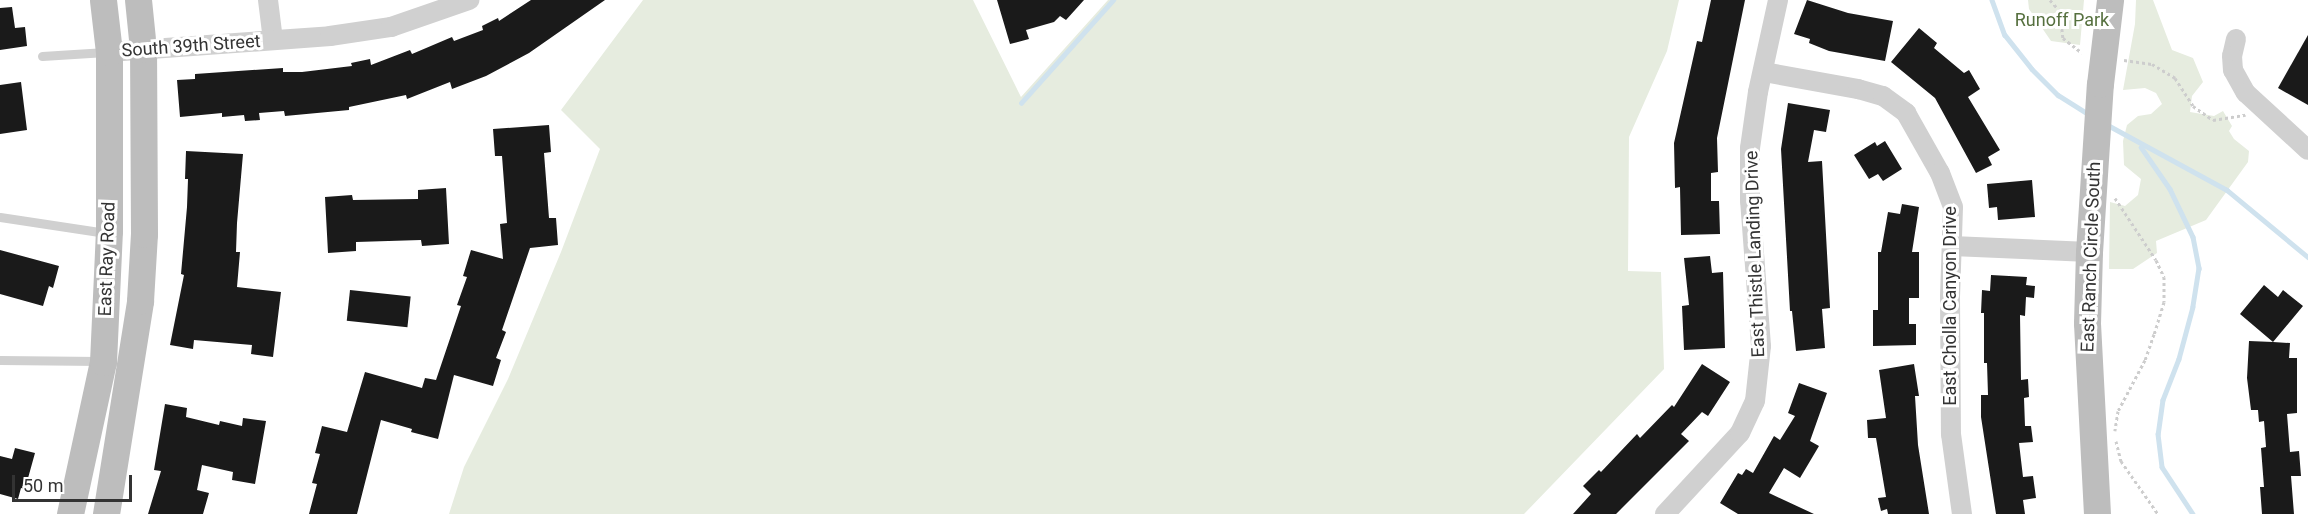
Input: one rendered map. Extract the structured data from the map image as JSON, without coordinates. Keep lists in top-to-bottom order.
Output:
{
  "streets": {
    "main road": ["East Ranch Circle South", "East Ray Road"],
    "street": ["South 39th Street", "East Thistle Landing Drive", "East Cholla Canyon Drive"]
  },
  "crossings": [
    ["South 39th Street", "East Ray Road"],
    ["East Thistle Landing Drive", "East Cholla Canyon Drive"]
  ],
  "parks": ["Runoff Park"],
  "scale_bar": "50 m"
}
